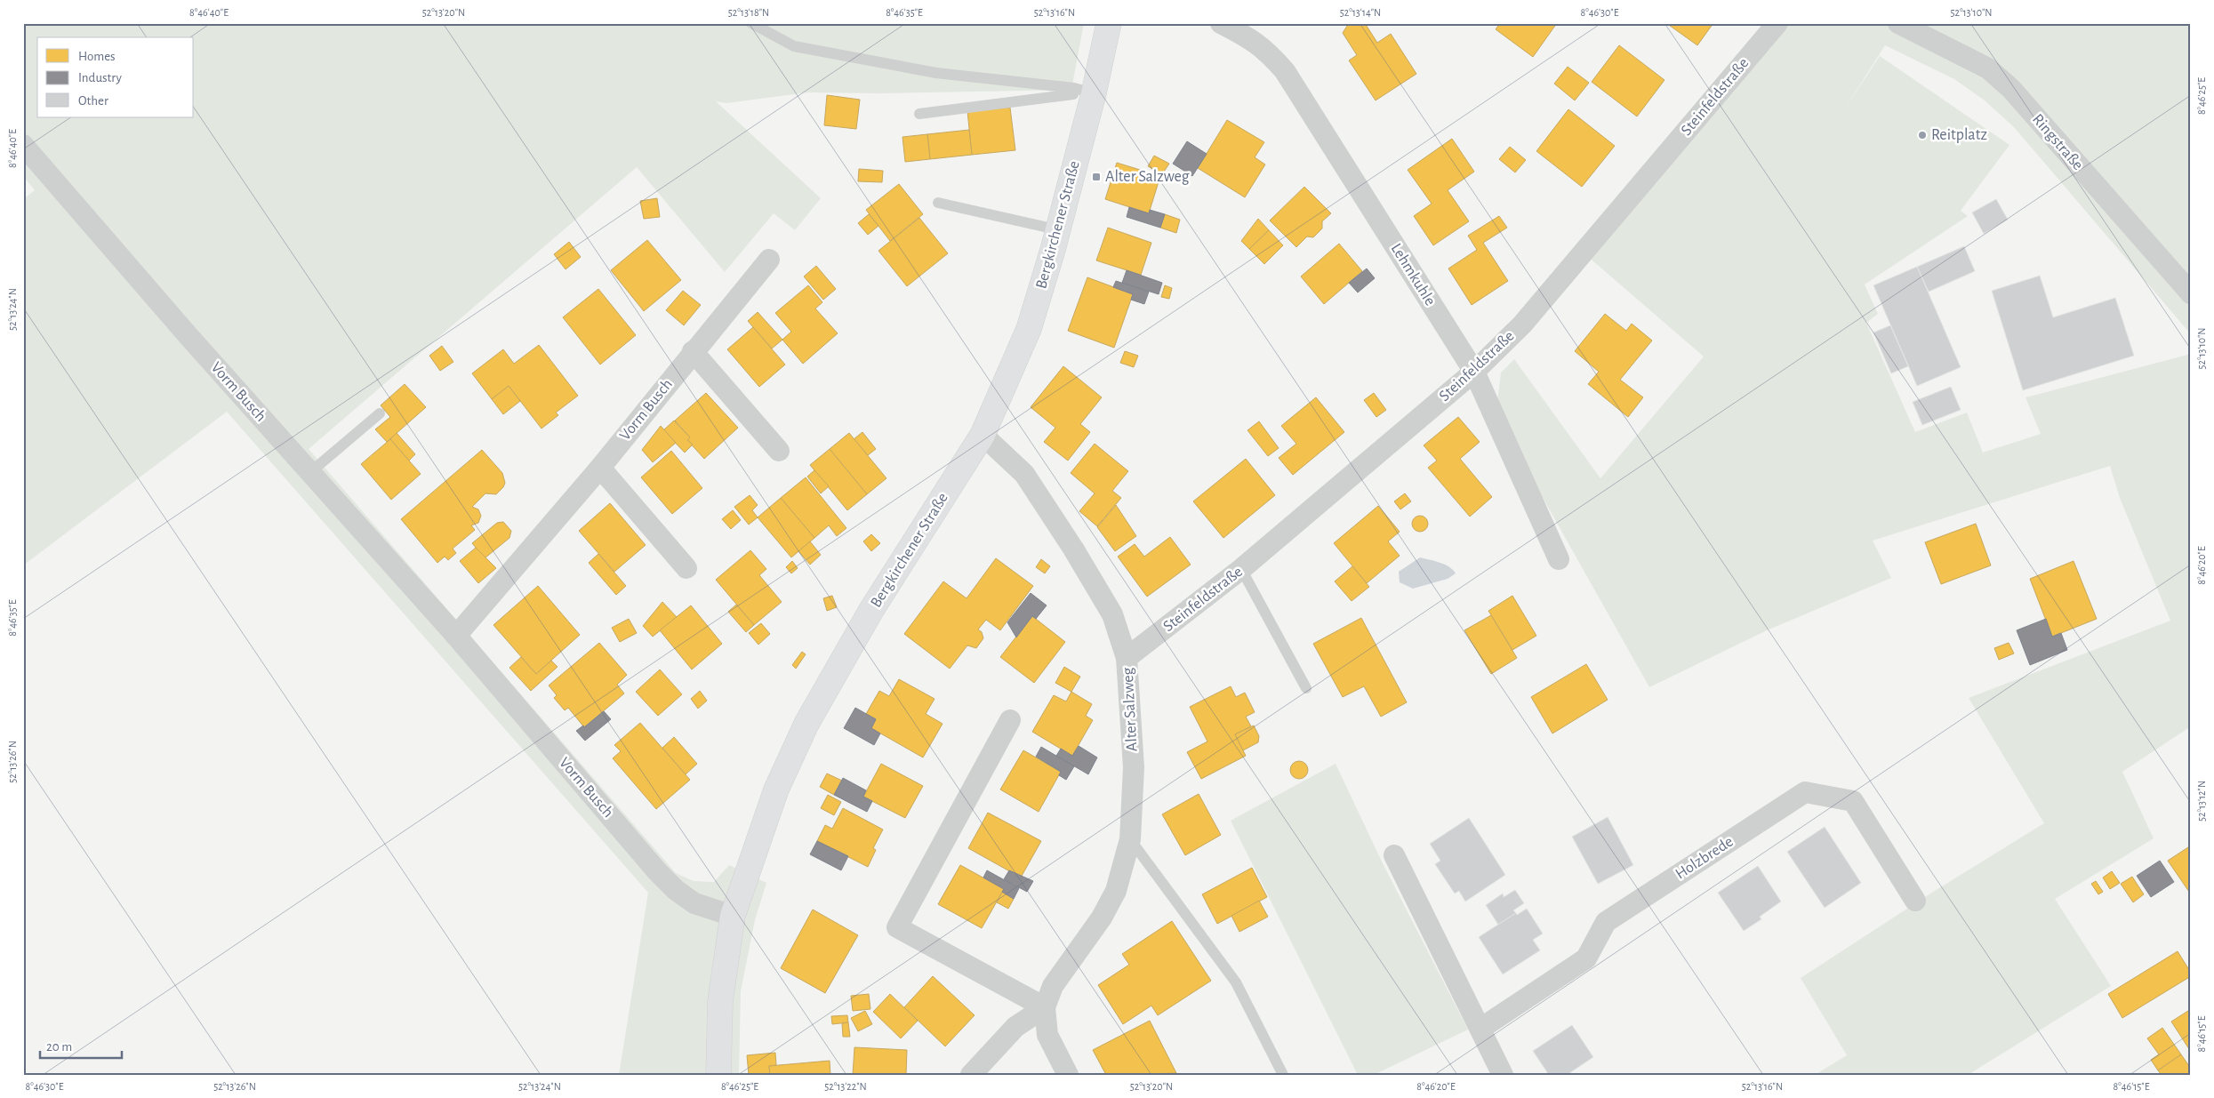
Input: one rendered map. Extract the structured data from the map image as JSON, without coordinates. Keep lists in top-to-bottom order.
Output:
{
  "streets": {
    "street": [
      "Steinfeldstraße",
      "Ringstraße",
      "Bergkirchener Straße",
      "Lehmkuhle",
      "Vorm Busch",
      "Alter Salzweg",
      "Holzbrede"
    ]
  },
  "crossings": [
    ["Steinfeldstraße", "Lehmkuhle"],
    ["Steinfeldstraße", "Alter Salzweg"],
    ["Bergkirchener Straße", "Vorm Busch"],
    ["Bergkirchener Straße", "Alter Salzweg"]
  ],
  "places": {
    "other": ["Reitplatz"],
    "transit": ["Alter Salzweg"]
  },
  "legend": ["Homes", "Industry", "Other"],
  "scale_bar": "20 m",
  "coordinates": [
    "8°46'40\"E",
    "52°13'20\"N",
    "52°13'18\"N",
    "8°46'35\"E",
    "52°13'16\"N",
    "52°13'14\"N",
    "8°46'30\"E",
    "52°13'10\"N",
    "8°46'25\"E",
    "52°13'24\"N",
    "8°46'20\"E",
    "52°13'26\"N",
    "52°13'12\"N",
    "8°46'15\"E",
    "52°13'22\"N"
  ]
}
